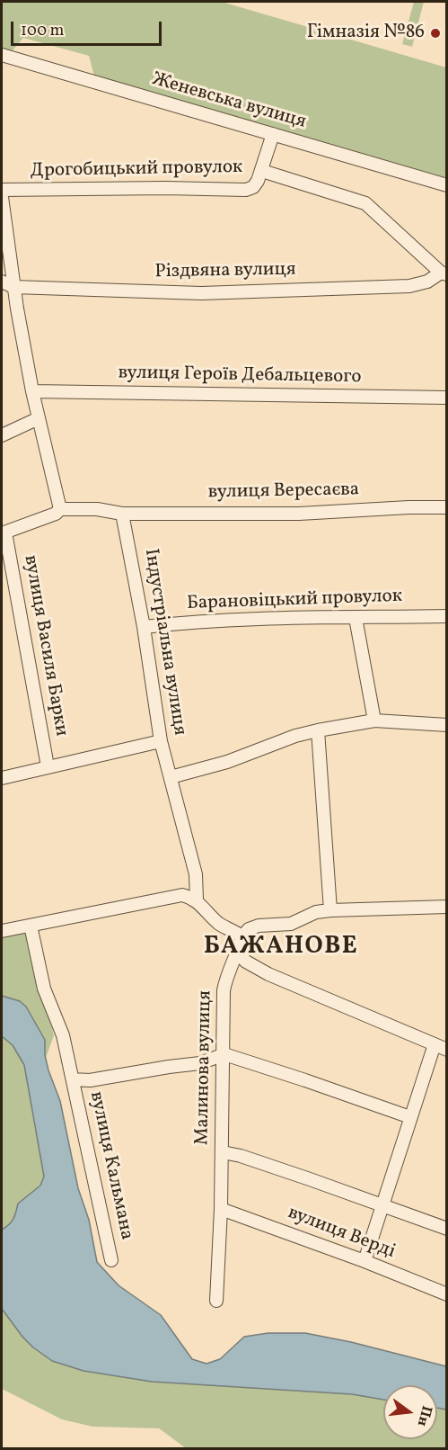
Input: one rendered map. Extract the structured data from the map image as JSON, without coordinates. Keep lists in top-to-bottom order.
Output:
{
  "streets": {
    "street": [
      "Женевська вулиця",
      "Дрогобицький провулок",
      "Різдвяна вулиця",
      "вулиця Героїв Дебальцевого",
      "вулиця Вересаєва",
      "Барановіцький провулок",
      "Індустріальна вулиця",
      "вулиця Василя Барки",
      "Малинова вулиця",
      "вулиця Кальмана",
      "вулиця Верді"
    ]
  },
  "crossings": [
    ["Женевська вулиця", "Дрогобицький провулок"],
    ["Дрогобицький провулок", "Різдвяна вулиця"],
    ["вулиця Вересаєва", "Індустріальна вулиця"],
    ["Барановіцький провулок", "Індустріальна вулиця"],
    ["Індустріальна вулиця", "вулиця Василя Барки"],
    ["Малинова вулиця", "вулиця Кальмана"],
    ["Малинова вулиця", "вулиця Верді"]
  ],
  "districts": ["БАЖАНОВЕ"],
  "places": ["Гімназія №86"],
  "scale_bar": "100 m",
  "north": "right"
}
